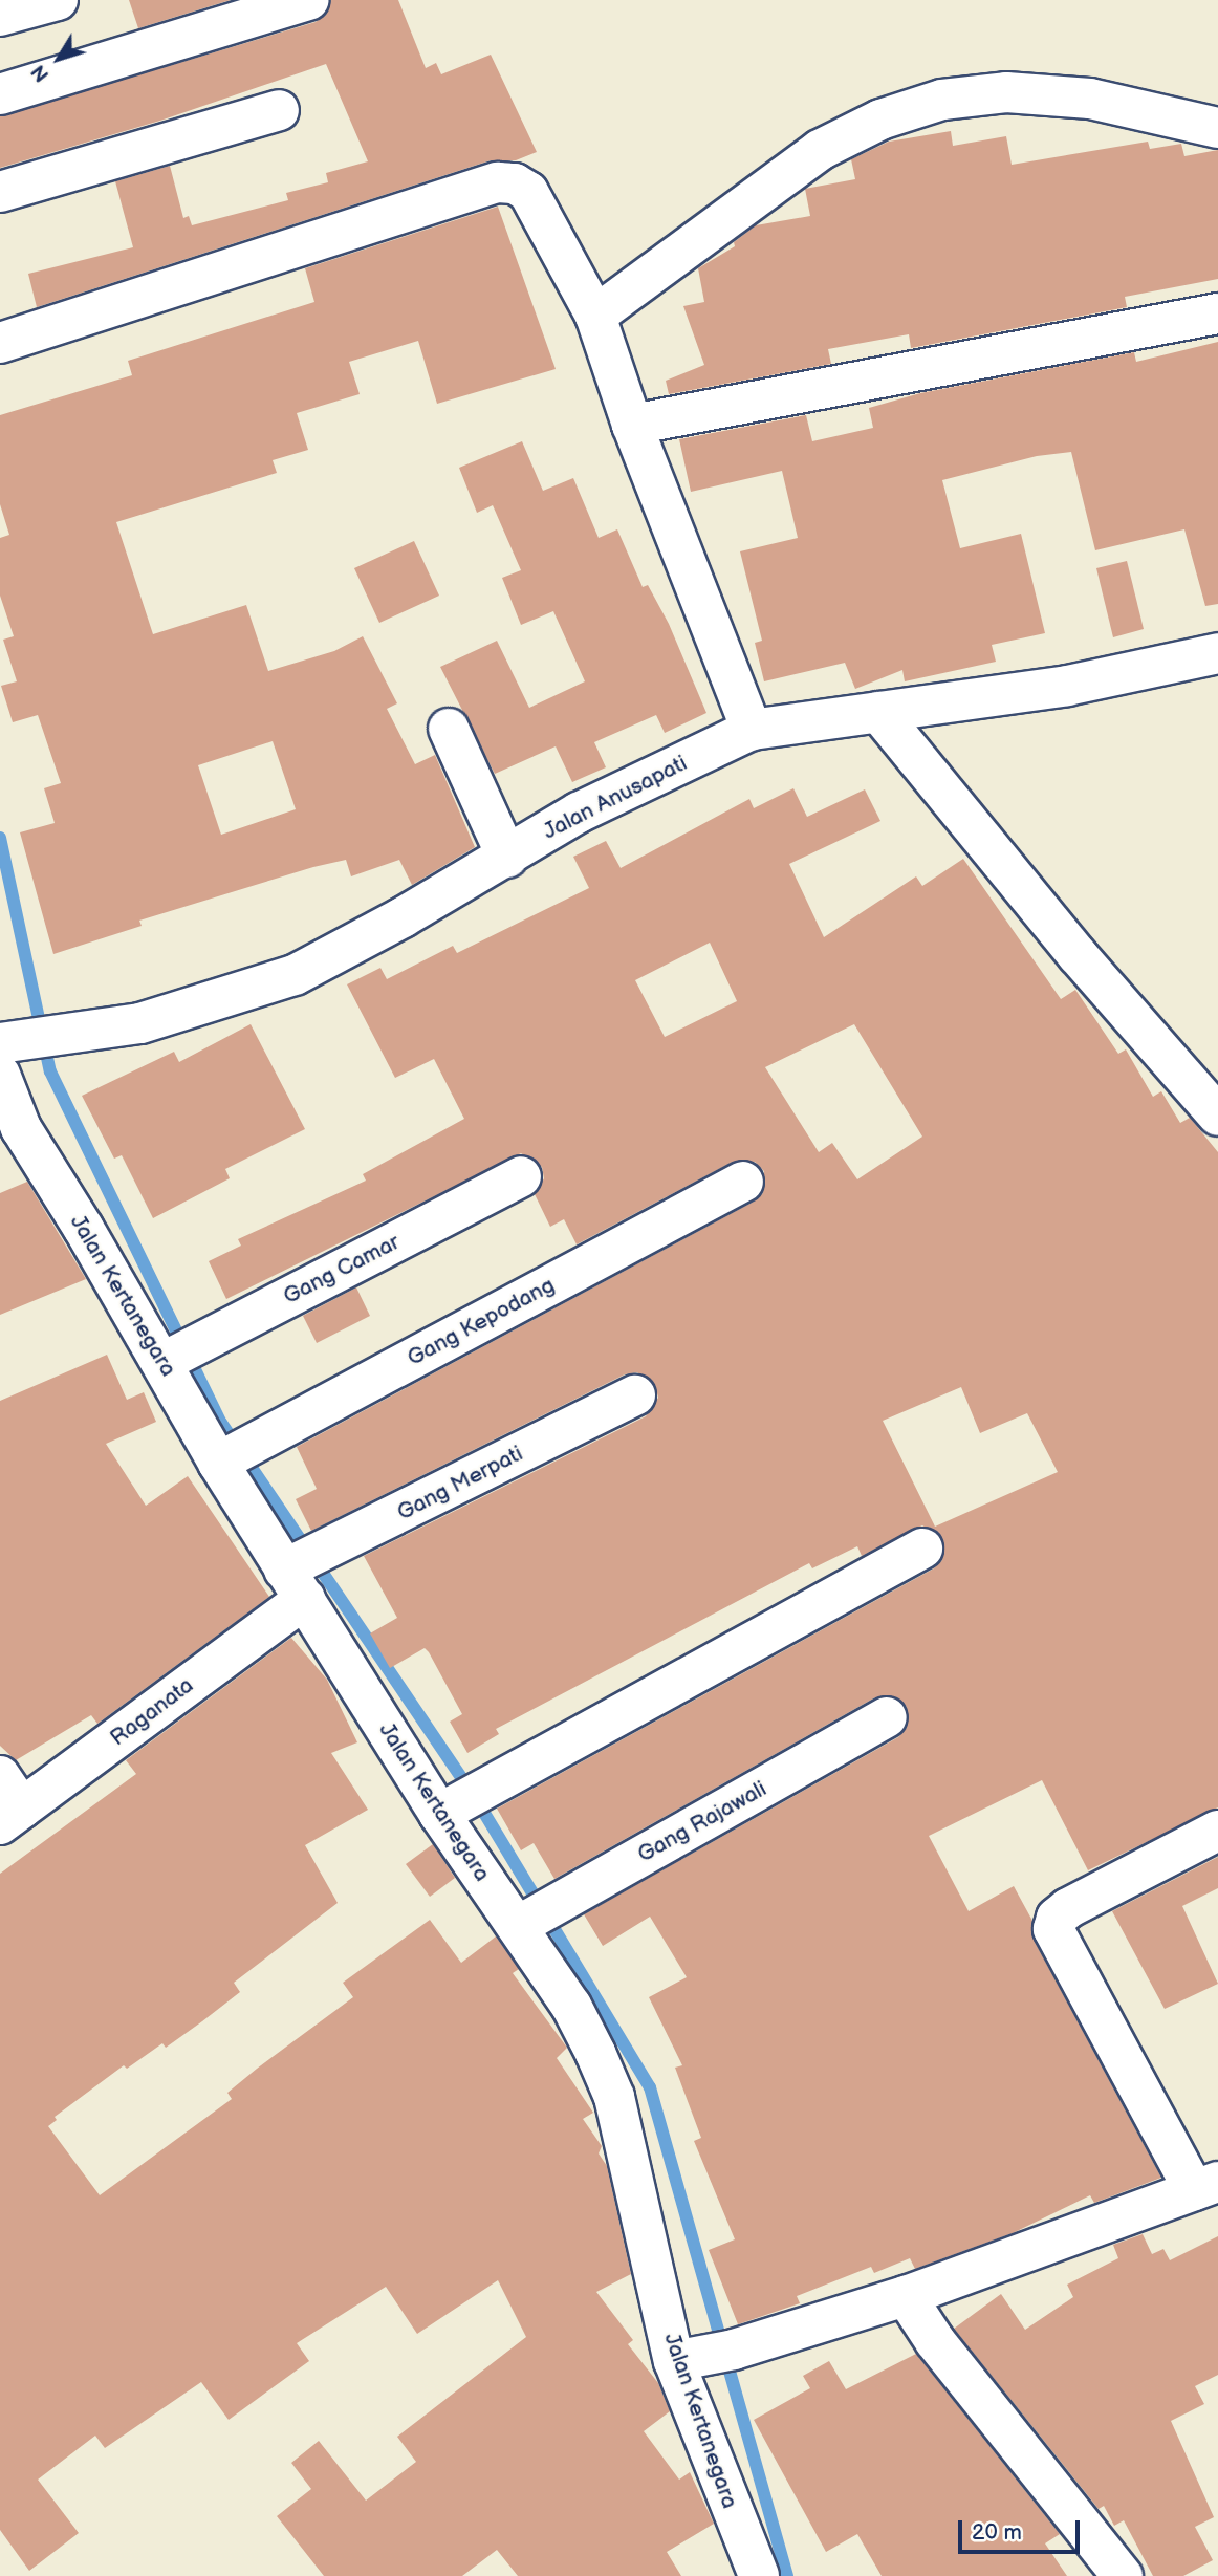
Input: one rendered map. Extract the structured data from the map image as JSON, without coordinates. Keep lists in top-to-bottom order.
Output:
{
  "streets": {
    "street": [
      "Jalan Anusapati",
      "Gang Camar",
      "Jalan Kertanegara",
      "Gang Kepodang",
      "Gang Merpati",
      "Raganata",
      "Gang Rajawali"
    ]
  },
  "crossings": [
    ["Jalan Anusapati", "Jalan Kertanegara"],
    ["Gang Camar", "Jalan Kertanegara"],
    ["Jalan Kertanegara", "Gang Kepodang"],
    ["Jalan Kertanegara", "Gang Merpati"],
    ["Jalan Kertanegara", "Raganata"],
    ["Jalan Kertanegara", "Gang Rajawali"],
    ["Gang Merpati", "Raganata"]
  ],
  "scale_bar": "20 m",
  "north": "bottom left"
}
